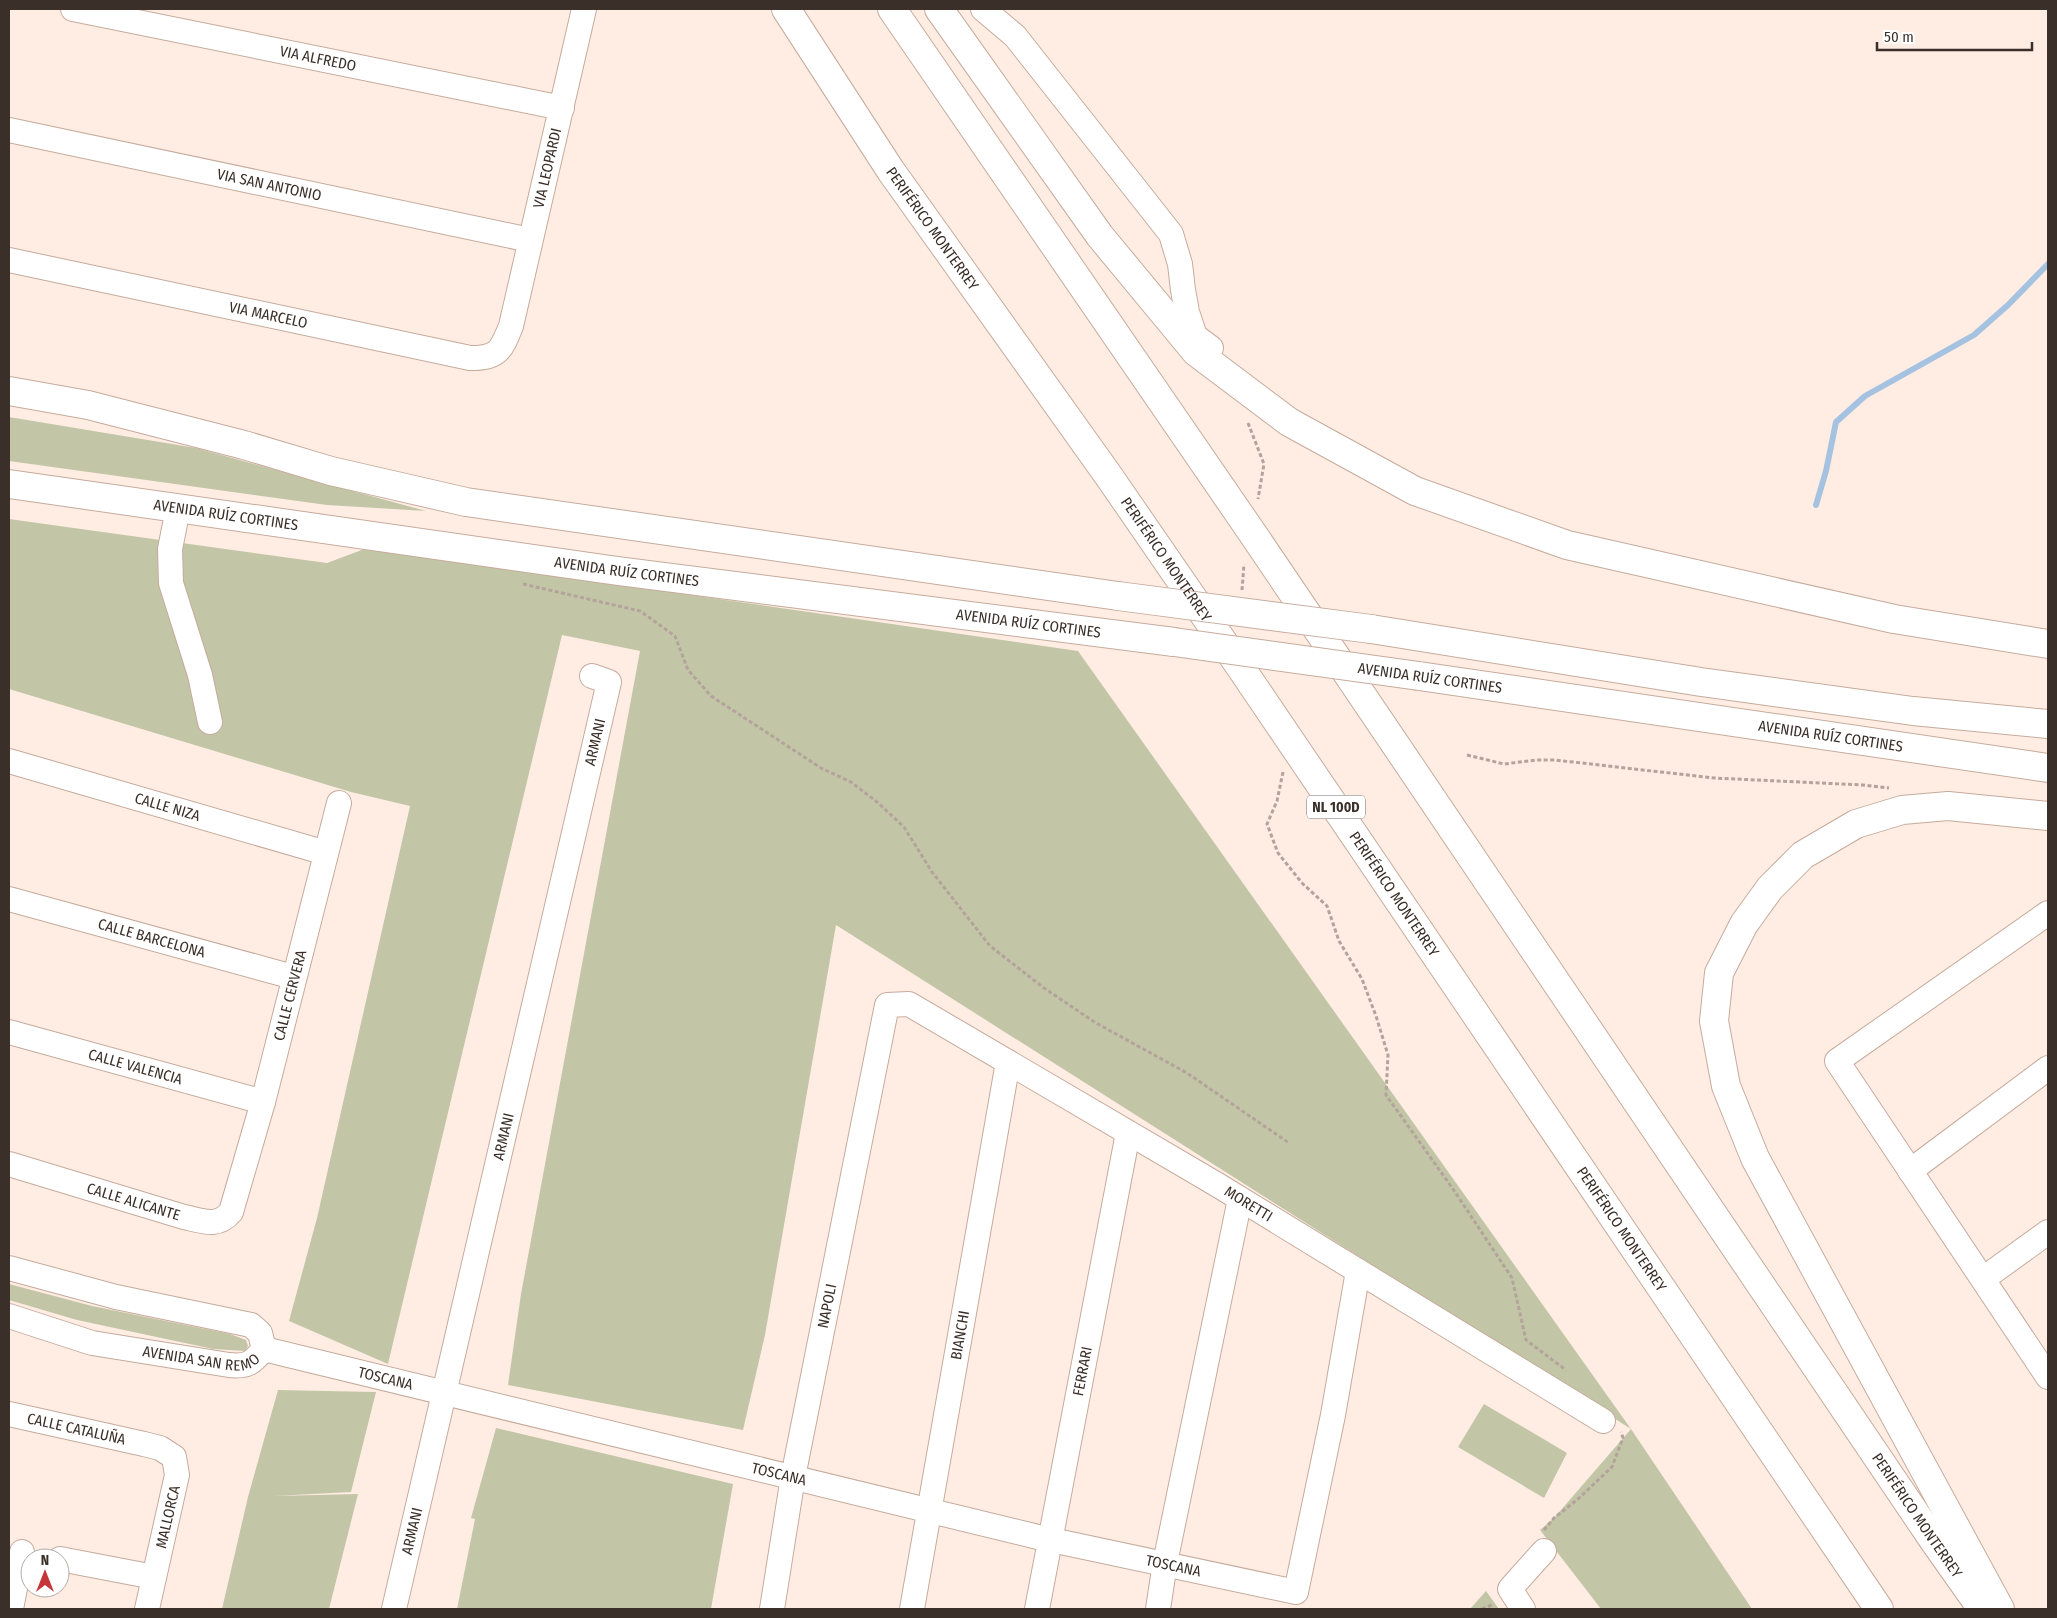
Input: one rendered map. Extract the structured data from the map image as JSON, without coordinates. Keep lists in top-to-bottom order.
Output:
{
  "streets": {
    "main road": ["PERIFÉRICO MONTERREY", "AVENIDA RUÍZ CORTINES", "NL 100D"],
    "street": [
      "VIA ALFREDO",
      "VIA LEOPARDI",
      "VIA SAN ANTONIO",
      "VIA MARCELO",
      "ARMANI",
      "CALLE NIZA",
      "CALLE BARCELONA",
      "CALLE CERVERA",
      "CALLE VALENCIA",
      "CALLE ALICANTE",
      "MORETTI",
      "NAPOLI",
      "BIANCHI",
      "AVENIDA SAN REMO",
      "FERRARI",
      "TOSCANA",
      "CALLE CATALUÑA",
      "MALLORCA"
    ]
  },
  "crossings": [
    ["VIA ALFREDO", "VIA LEOPARDI"],
    ["VIA LEOPARDI", "VIA SAN ANTONIO"],
    ["VIA LEOPARDI", "VIA MARCELO"],
    ["ARMANI", "TOSCANA"],
    ["CALLE NIZA", "CALLE CERVERA"],
    ["CALLE BARCELONA", "CALLE CERVERA"],
    ["CALLE CERVERA", "CALLE VALENCIA"],
    ["CALLE CERVERA", "CALLE ALICANTE"],
    ["MORETTI", "NAPOLI"],
    ["MORETTI", "BIANCHI"],
    ["MORETTI", "FERRARI"],
    ["MORETTI", "TOSCANA"],
    ["NAPOLI", "TOSCANA"],
    ["BIANCHI", "TOSCANA"],
    ["AVENIDA SAN REMO", "TOSCANA"],
    ["FERRARI", "TOSCANA"],
    ["CALLE CATALUÑA", "MALLORCA"]
  ],
  "scale_bar": "50 m",
  "north": "top"
}
